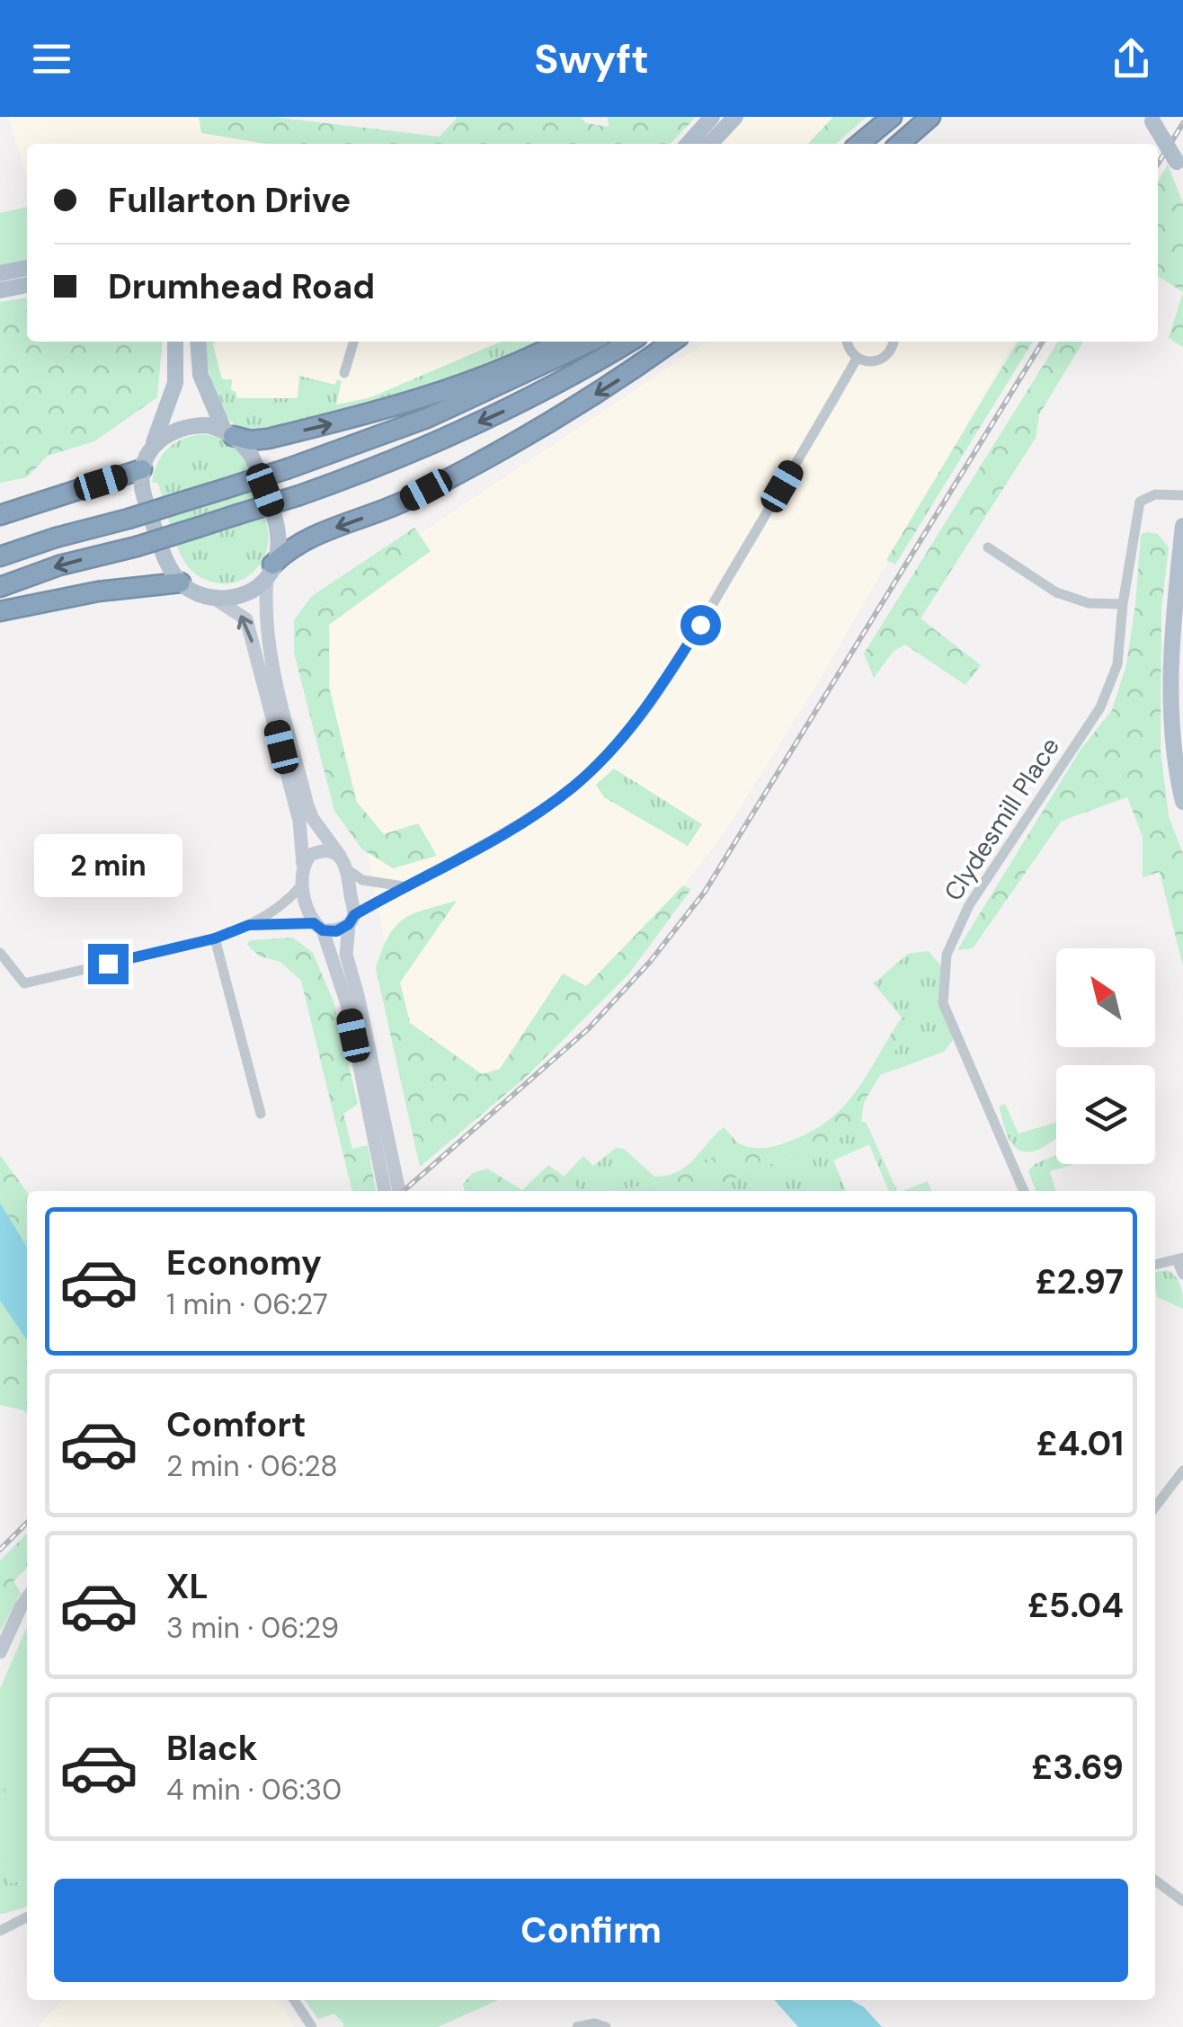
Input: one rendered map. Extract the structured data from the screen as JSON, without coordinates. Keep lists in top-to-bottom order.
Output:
{
  "streets": {
    "street": ["Clydesmill Place"]
  },
  "north": "top left",
  "page": {
    "header": "Swyft",
    "banner": ["Fullarton Drive", "Drumhead Road"],
    "bubble": "2 min",
    "list": [
      {
        "name": "Economy",
        "note": "1 min · 06:27",
        "value": "£2.97"
      },
      {
        "name": "Comfort",
        "note": "2 min · 06:28",
        "value": "£4.01"
      },
      {
        "name": "XL",
        "note": "3 min · 06:29",
        "value": "£5.04"
      },
      {
        "name": "Black",
        "note": "4 min · 06:30",
        "value": "£3.69"
      }
    ],
    "buttons": "Confirm"
  }
}
